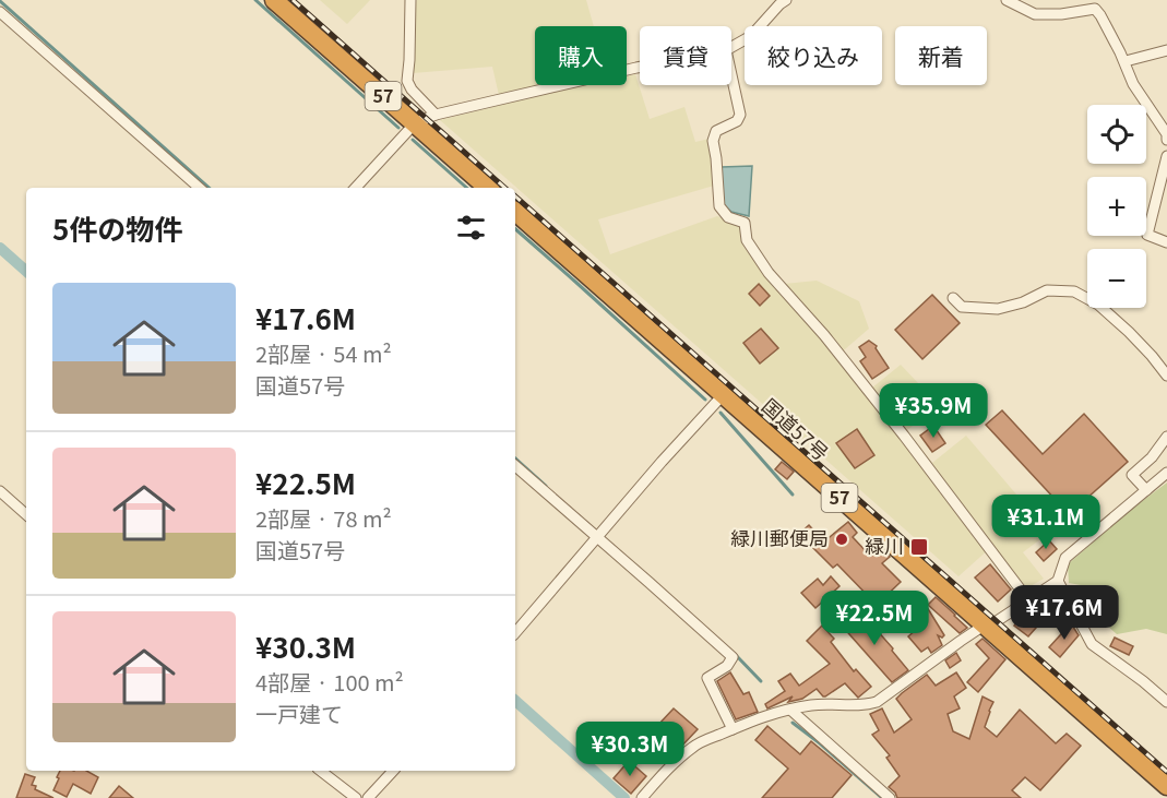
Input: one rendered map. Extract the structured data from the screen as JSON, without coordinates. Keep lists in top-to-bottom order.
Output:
{
  "streets": {
    "highway": ["57", "国道57号"]
  },
  "places": {
    "other": ["緑川郵便局"],
    "transit": ["緑川"]
  },
  "page": {
    "chip": [
      "購入",
      "賃貸",
      "絞り込み",
      "新着"
    ],
    "map_buttons": ["+", "−"],
    "heading": "5件の物件",
    "list": [
      {
        "name": "¥17.6M",
        "note": "2部屋 · 54 m² · 国道57号"
      },
      {
        "name": "¥22.5M",
        "note": "2部屋 · 78 m² · 国道57号"
      },
      {
        "name": "¥30.3M",
        "note": "4部屋 · 100 m² · 一戸建て"
      }
    ],
    "price": [
      "¥35.9M",
      "¥31.1M",
      "¥17.6M",
      "¥22.5M",
      "¥30.3M"
    ]
  }
}
